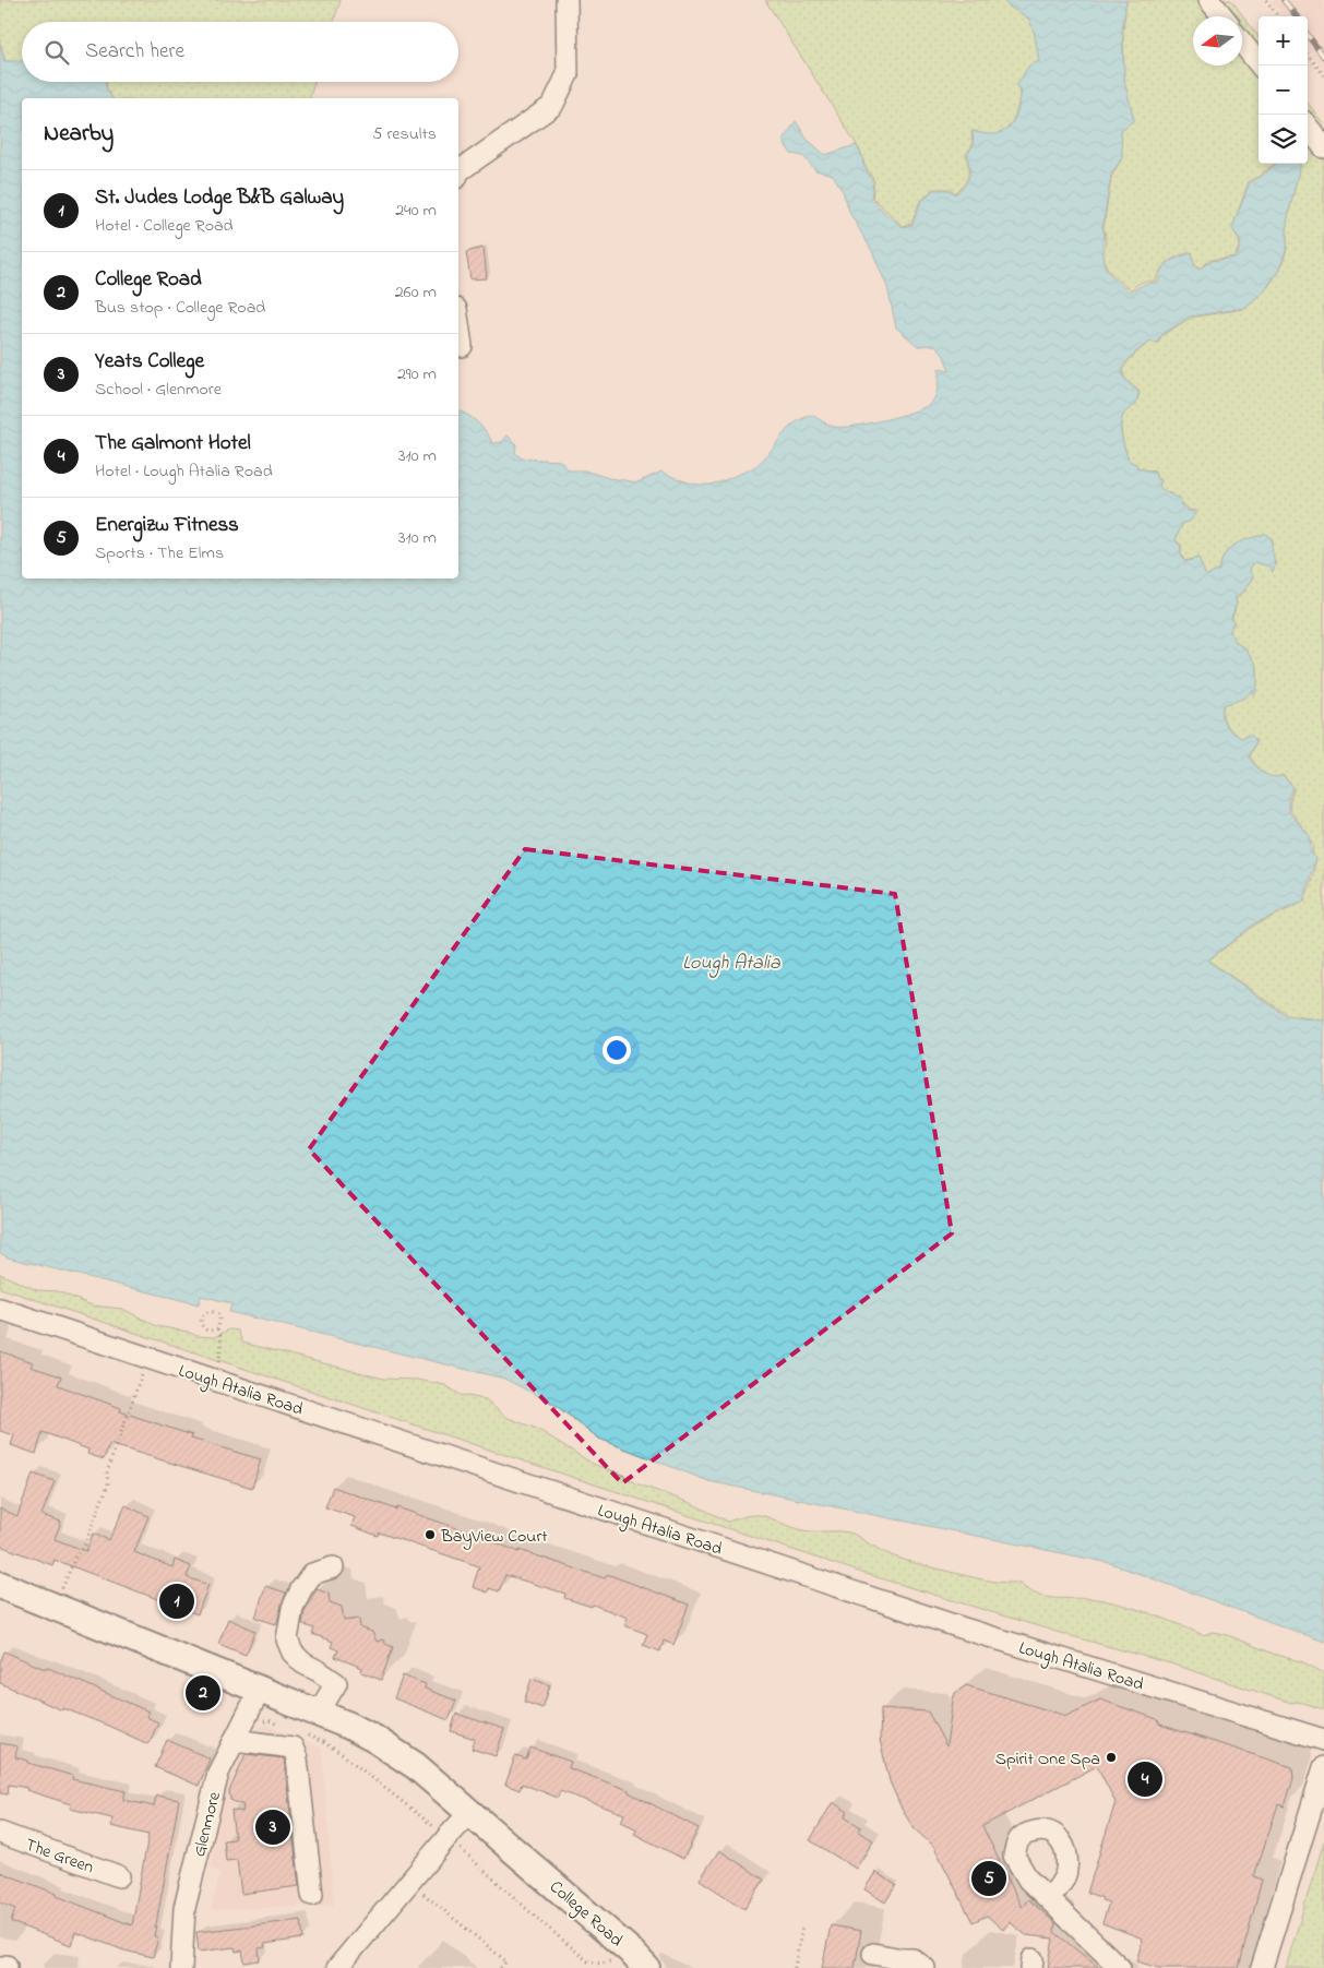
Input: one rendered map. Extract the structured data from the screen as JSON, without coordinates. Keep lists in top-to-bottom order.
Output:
{
  "streets": {
    "main road": ["College Road"],
    "street": ["Lough Atalia Road", "Glenmore", "The Green"]
  },
  "crossings": [
    ["Glenmore", "College Road"]
  ],
  "water": ["Lough Atalia"],
  "places": ["BayView Court", "Spirit One Spa"],
  "north": "left",
  "page": {
    "map_buttons": ["+", "−"],
    "search": "Search here",
    "heading": ["Nearby", "5 results"],
    "list": [
      {
        "mark": "1",
        "name": "St. Judes Lodge B&B Galway",
        "note": "Hotel · College Road",
        "value": "240 m"
      },
      {
        "mark": "2",
        "name": "College Road",
        "note": "Bus stop · College Road",
        "value": "260 m"
      },
      {
        "mark": "3",
        "name": "Yeats College",
        "note": "School · Glenmore",
        "value": "290 m"
      },
      {
        "mark": "4",
        "name": "The Galmont Hotel",
        "note": "Hotel · Lough Atalia Road",
        "value": "310 m"
      },
      {
        "mark": "5",
        "name": "Energizw Fitness",
        "note": "Sports · The Elms",
        "value": "310 m"
      }
    ],
    "pins": [
      "1",
      "2",
      "4",
      "3",
      "5"
    ]
  }
}
